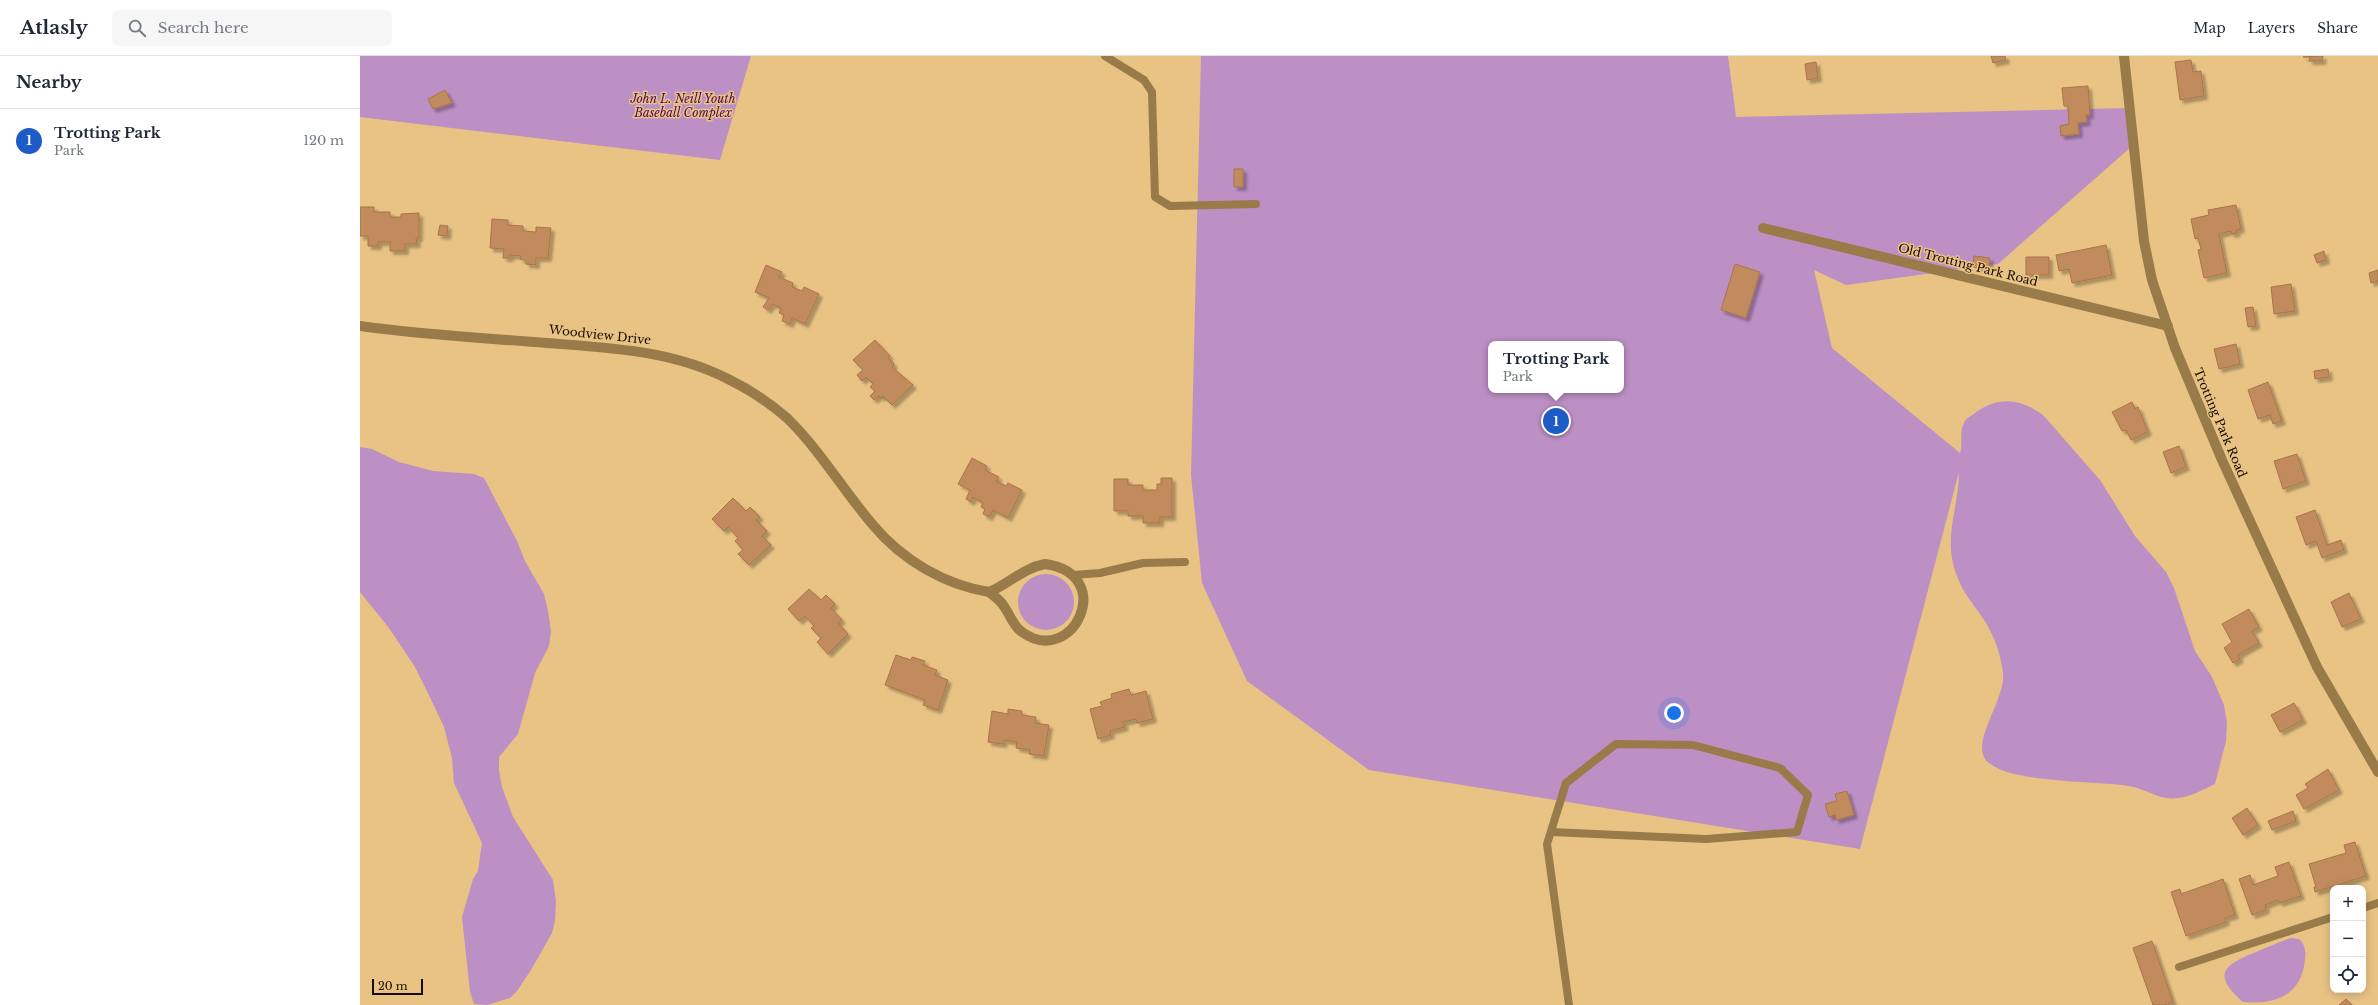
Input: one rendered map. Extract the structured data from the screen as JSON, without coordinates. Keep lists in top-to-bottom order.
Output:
{
  "streets": {
    "street": ["Old Trotting Park Road", "Woodview Drive", "Trotting Park Road"]
  },
  "crossings": [
    ["Old Trotting Park Road", "Trotting Park Road"]
  ],
  "parks": ["John L. Neill Youth Baseball Complex"],
  "scale_bar": "20 m",
  "page": {
    "header": "Atlasly",
    "search": "Search here",
    "nav": ["Map", "Layers", "Share"],
    "heading": "Nearby",
    "list": [
      {
        "mark": "1",
        "name": "Trotting Park",
        "note": "Park",
        "value": "120 m"
      }
    ],
    "popup": ["Trotting Park", "Park"],
    "pins": "1",
    "map_buttons": ["+", "−"],
    "scale": "20 m"
  }
}
